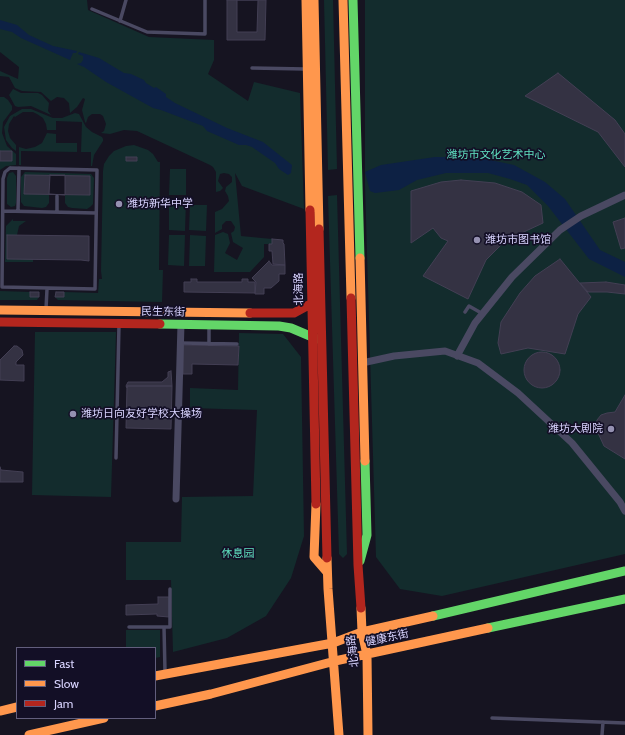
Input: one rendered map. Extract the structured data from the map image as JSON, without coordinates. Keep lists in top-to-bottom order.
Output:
{
  "streets": {
    "main road": ["北海路", "民生东街", "健康东街"]
  },
  "crossings": [
    ["北海路", "民生东街"],
    ["北海路", "健康东街"]
  ],
  "parks": ["潍坊市文化艺术中心", "休息园"],
  "places": [
    "潍坊新华中学",
    "潍坊市图书馆",
    "潍坊日向友好学校大操场",
    "潍坊大剧院"
  ],
  "legend": ["Fast", "Slow", "Jam"]
}
